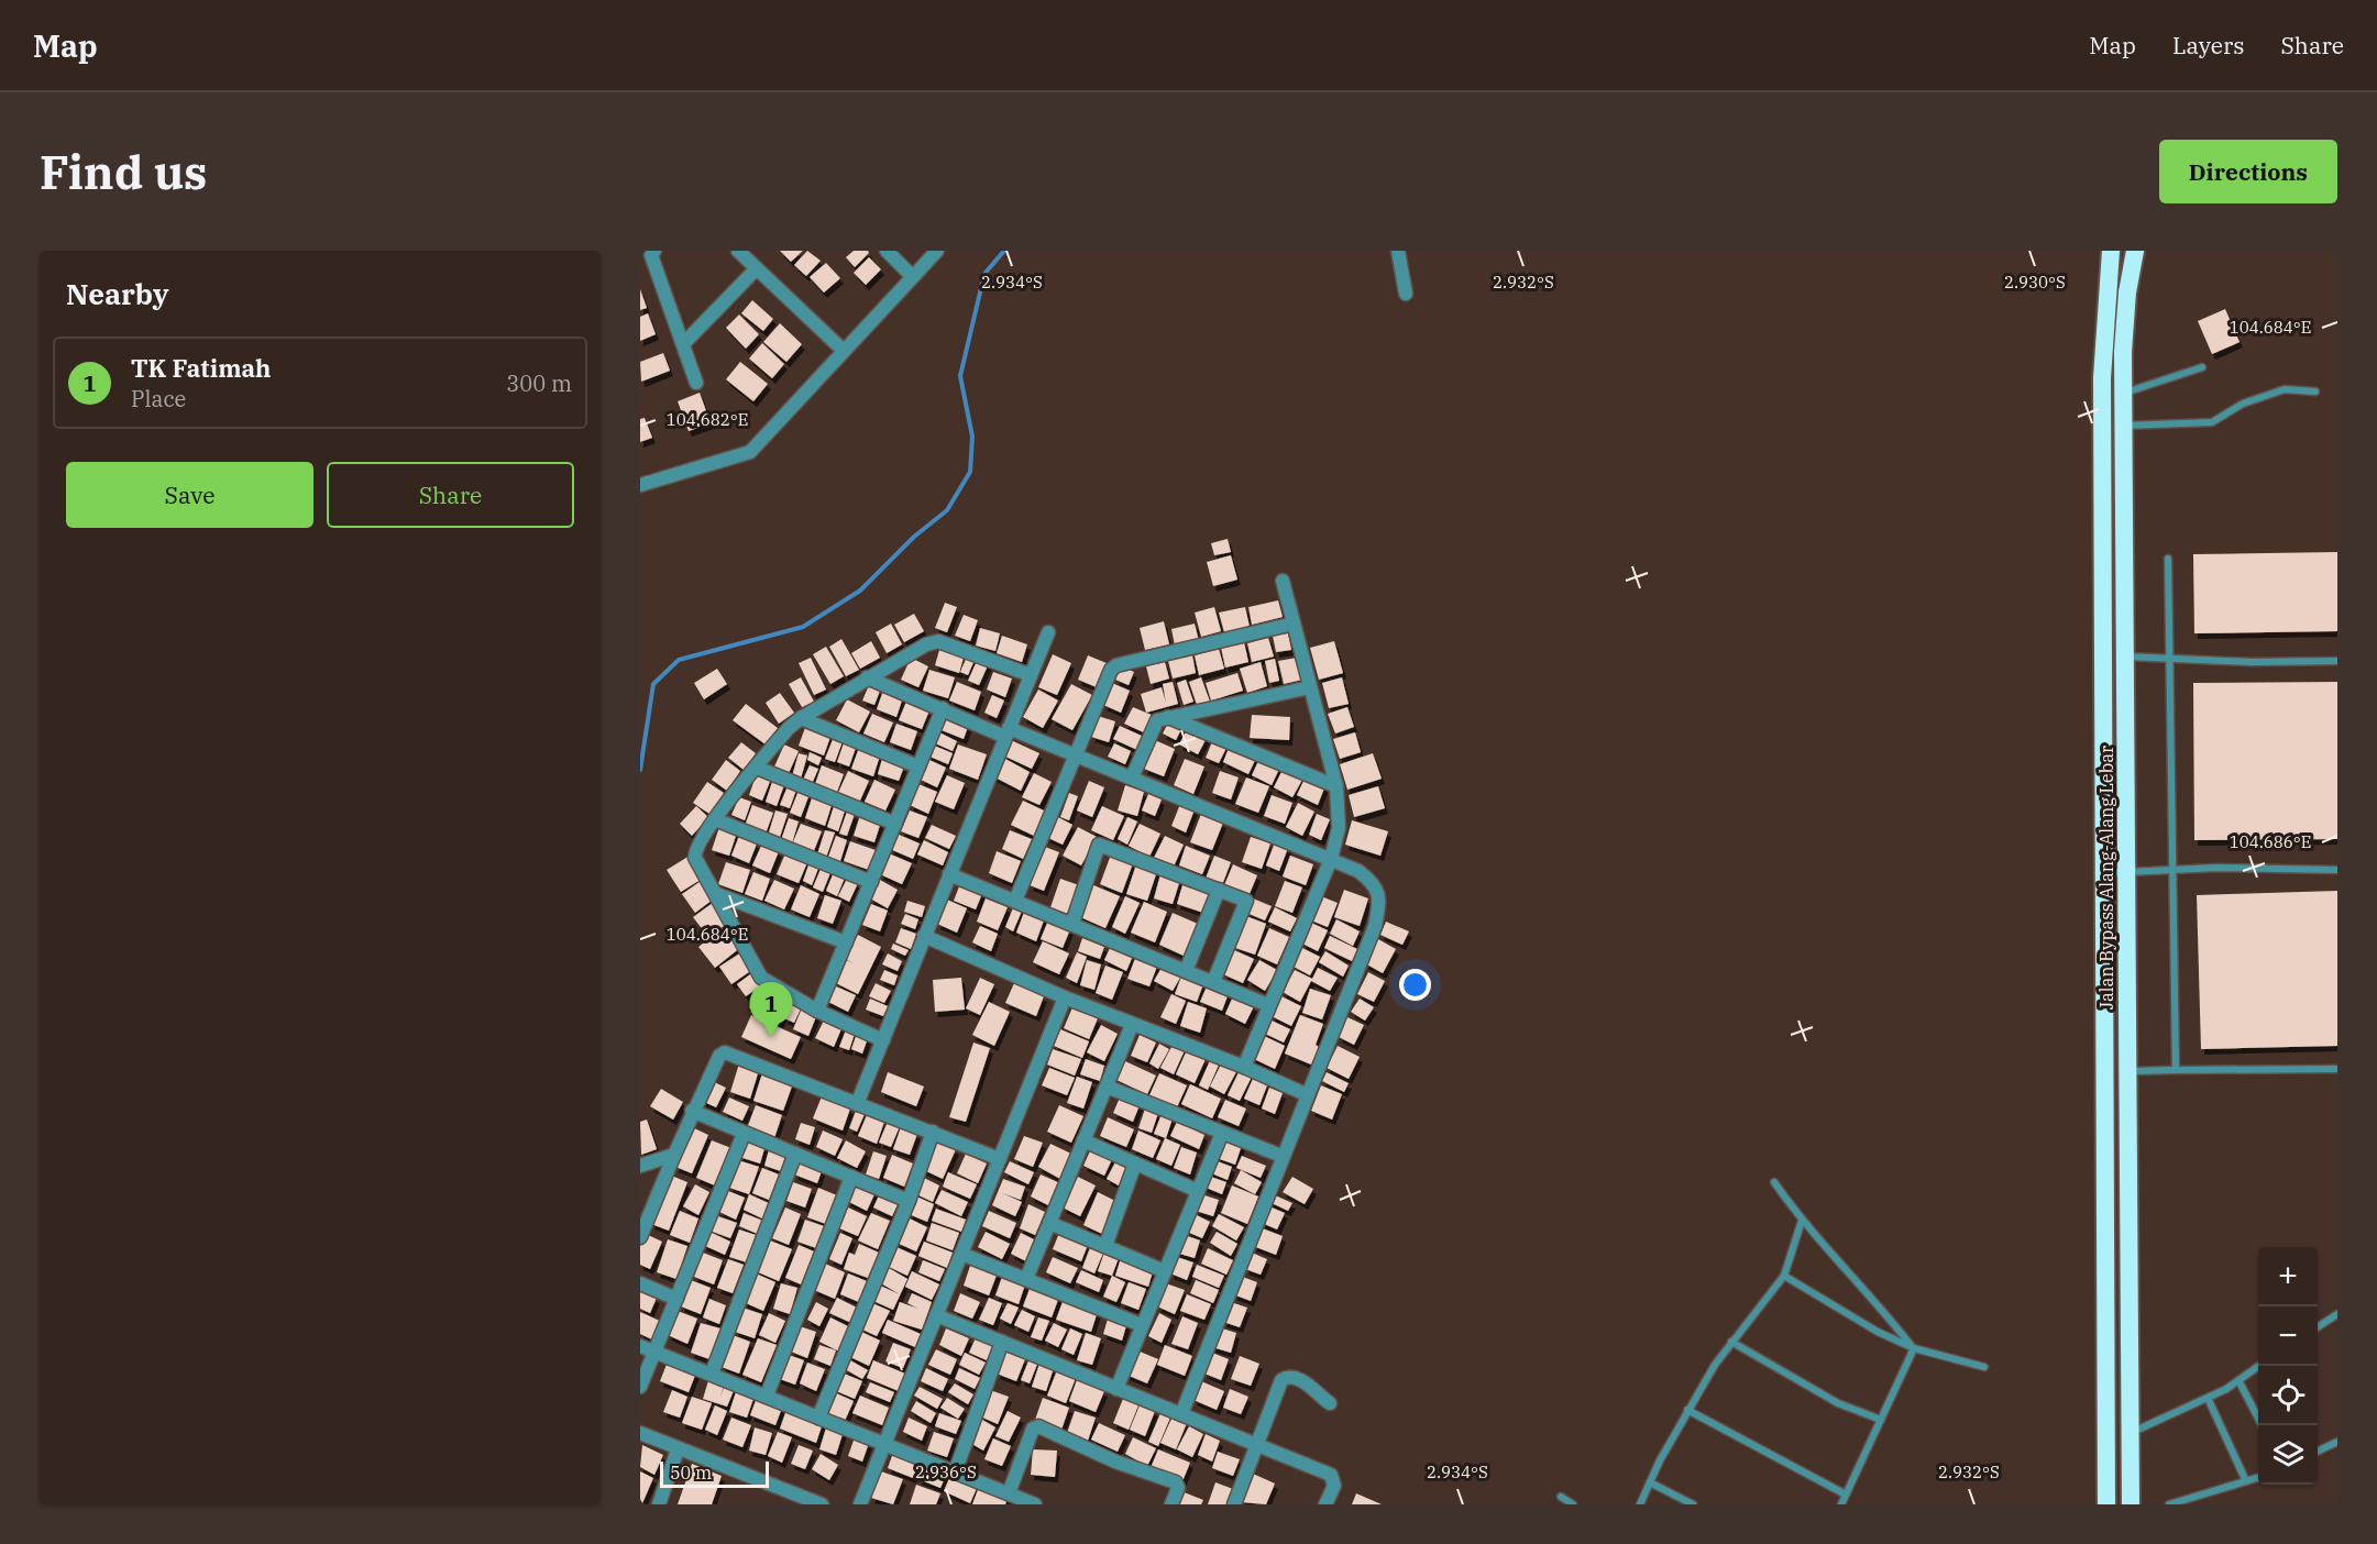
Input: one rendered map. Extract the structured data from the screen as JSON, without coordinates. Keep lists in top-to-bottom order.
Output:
{
  "streets": {
    "highway": ["Jalan Bypass Alang-Alang Lebar"]
  },
  "scale_bar": "50 m",
  "page": {
    "header": "Map",
    "nav": ["Map", "Layers", "Share"],
    "buttons": [
      "Directions",
      ["Save", "Share"]
    ],
    "title": "Find us",
    "heading": "Nearby",
    "list": [
      {
        "mark": "1",
        "name": "TK Fatimah",
        "note": "Place",
        "value": "300 m"
      }
    ],
    "pins": "1",
    "map_buttons": ["+", "−"],
    "scale": "50 m"
  },
  "coordinates": [
    "2.934°S",
    "2.932°S",
    "2.930°S",
    "104.684°E",
    "104.682°E",
    "104.686°E",
    "2.936°S"
  ]
}
